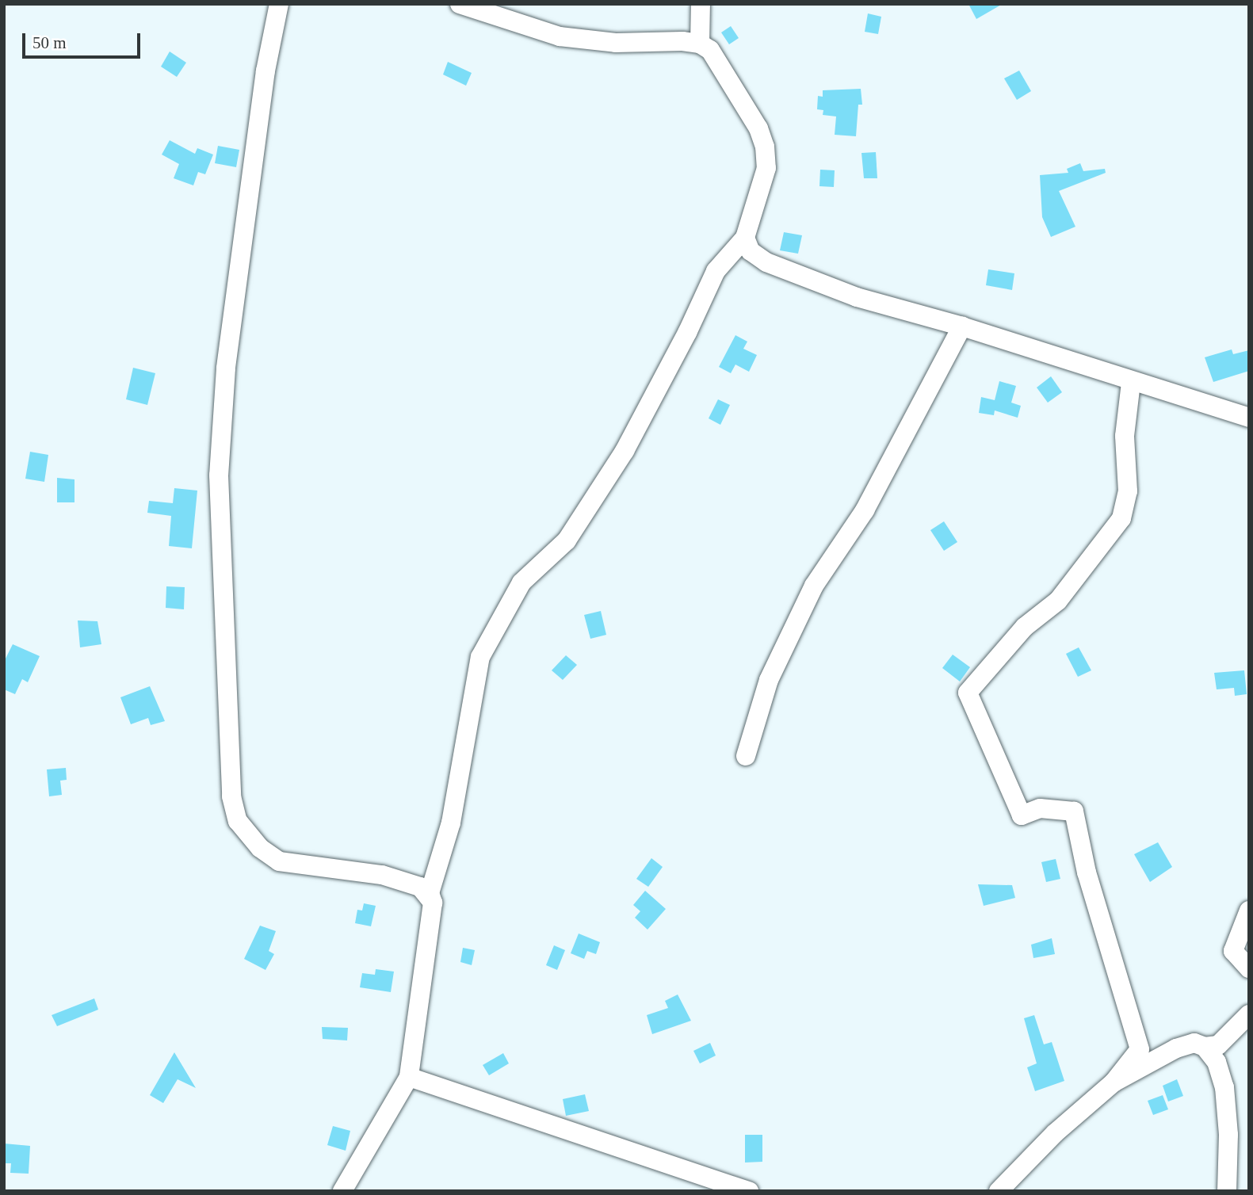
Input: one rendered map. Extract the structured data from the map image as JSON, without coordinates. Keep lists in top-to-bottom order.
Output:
{
  "scale_bar": "50 m"
}
